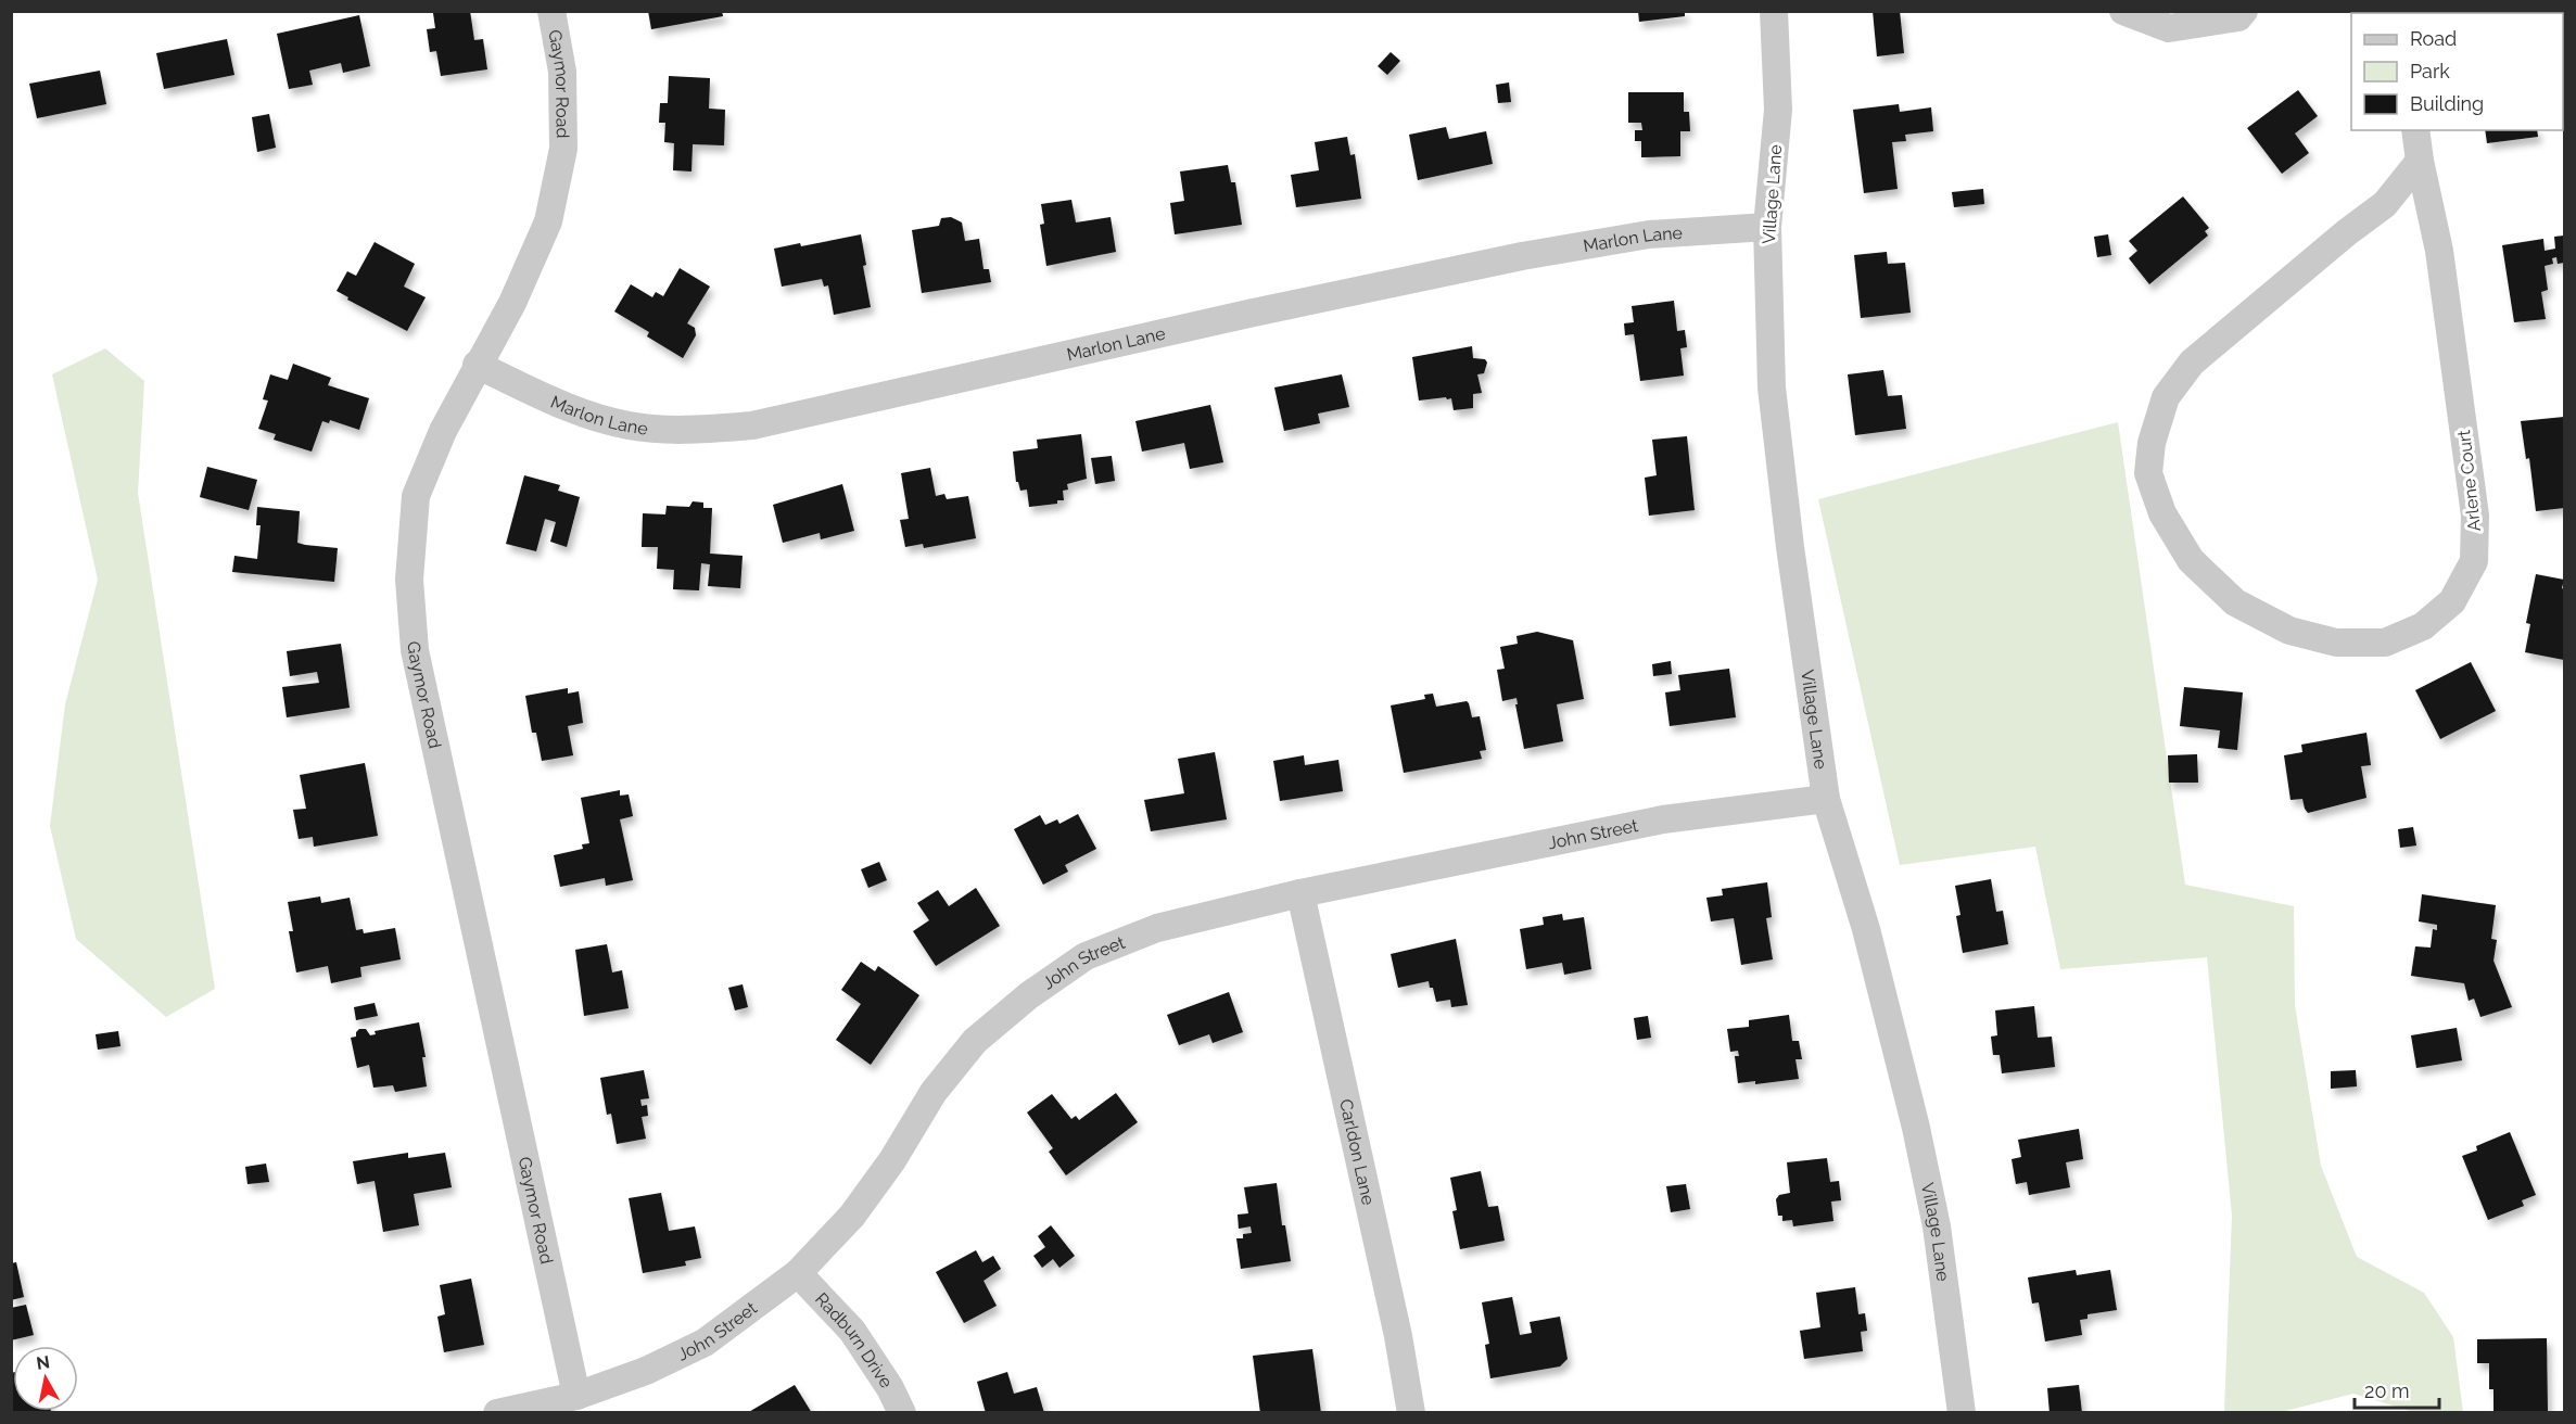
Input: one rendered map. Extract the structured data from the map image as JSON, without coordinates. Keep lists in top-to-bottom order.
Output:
{
  "streets": {
    "street": [
      "Gaymor Road",
      "Village Lane",
      "Marlon Lane",
      "Arlene Court",
      "John Street",
      "Carldon Lane",
      "Radburn Drive"
    ]
  },
  "crossings": [
    ["Gaymor Road", "Marlon Lane"],
    ["Gaymor Road", "John Street"],
    ["Village Lane", "Marlon Lane"],
    ["Village Lane", "John Street"],
    ["John Street", "Carldon Lane"],
    ["John Street", "Radburn Drive"]
  ],
  "legend": ["Road", "Park", "Building"],
  "scale_bar": "20 m",
  "north": "top"
}
